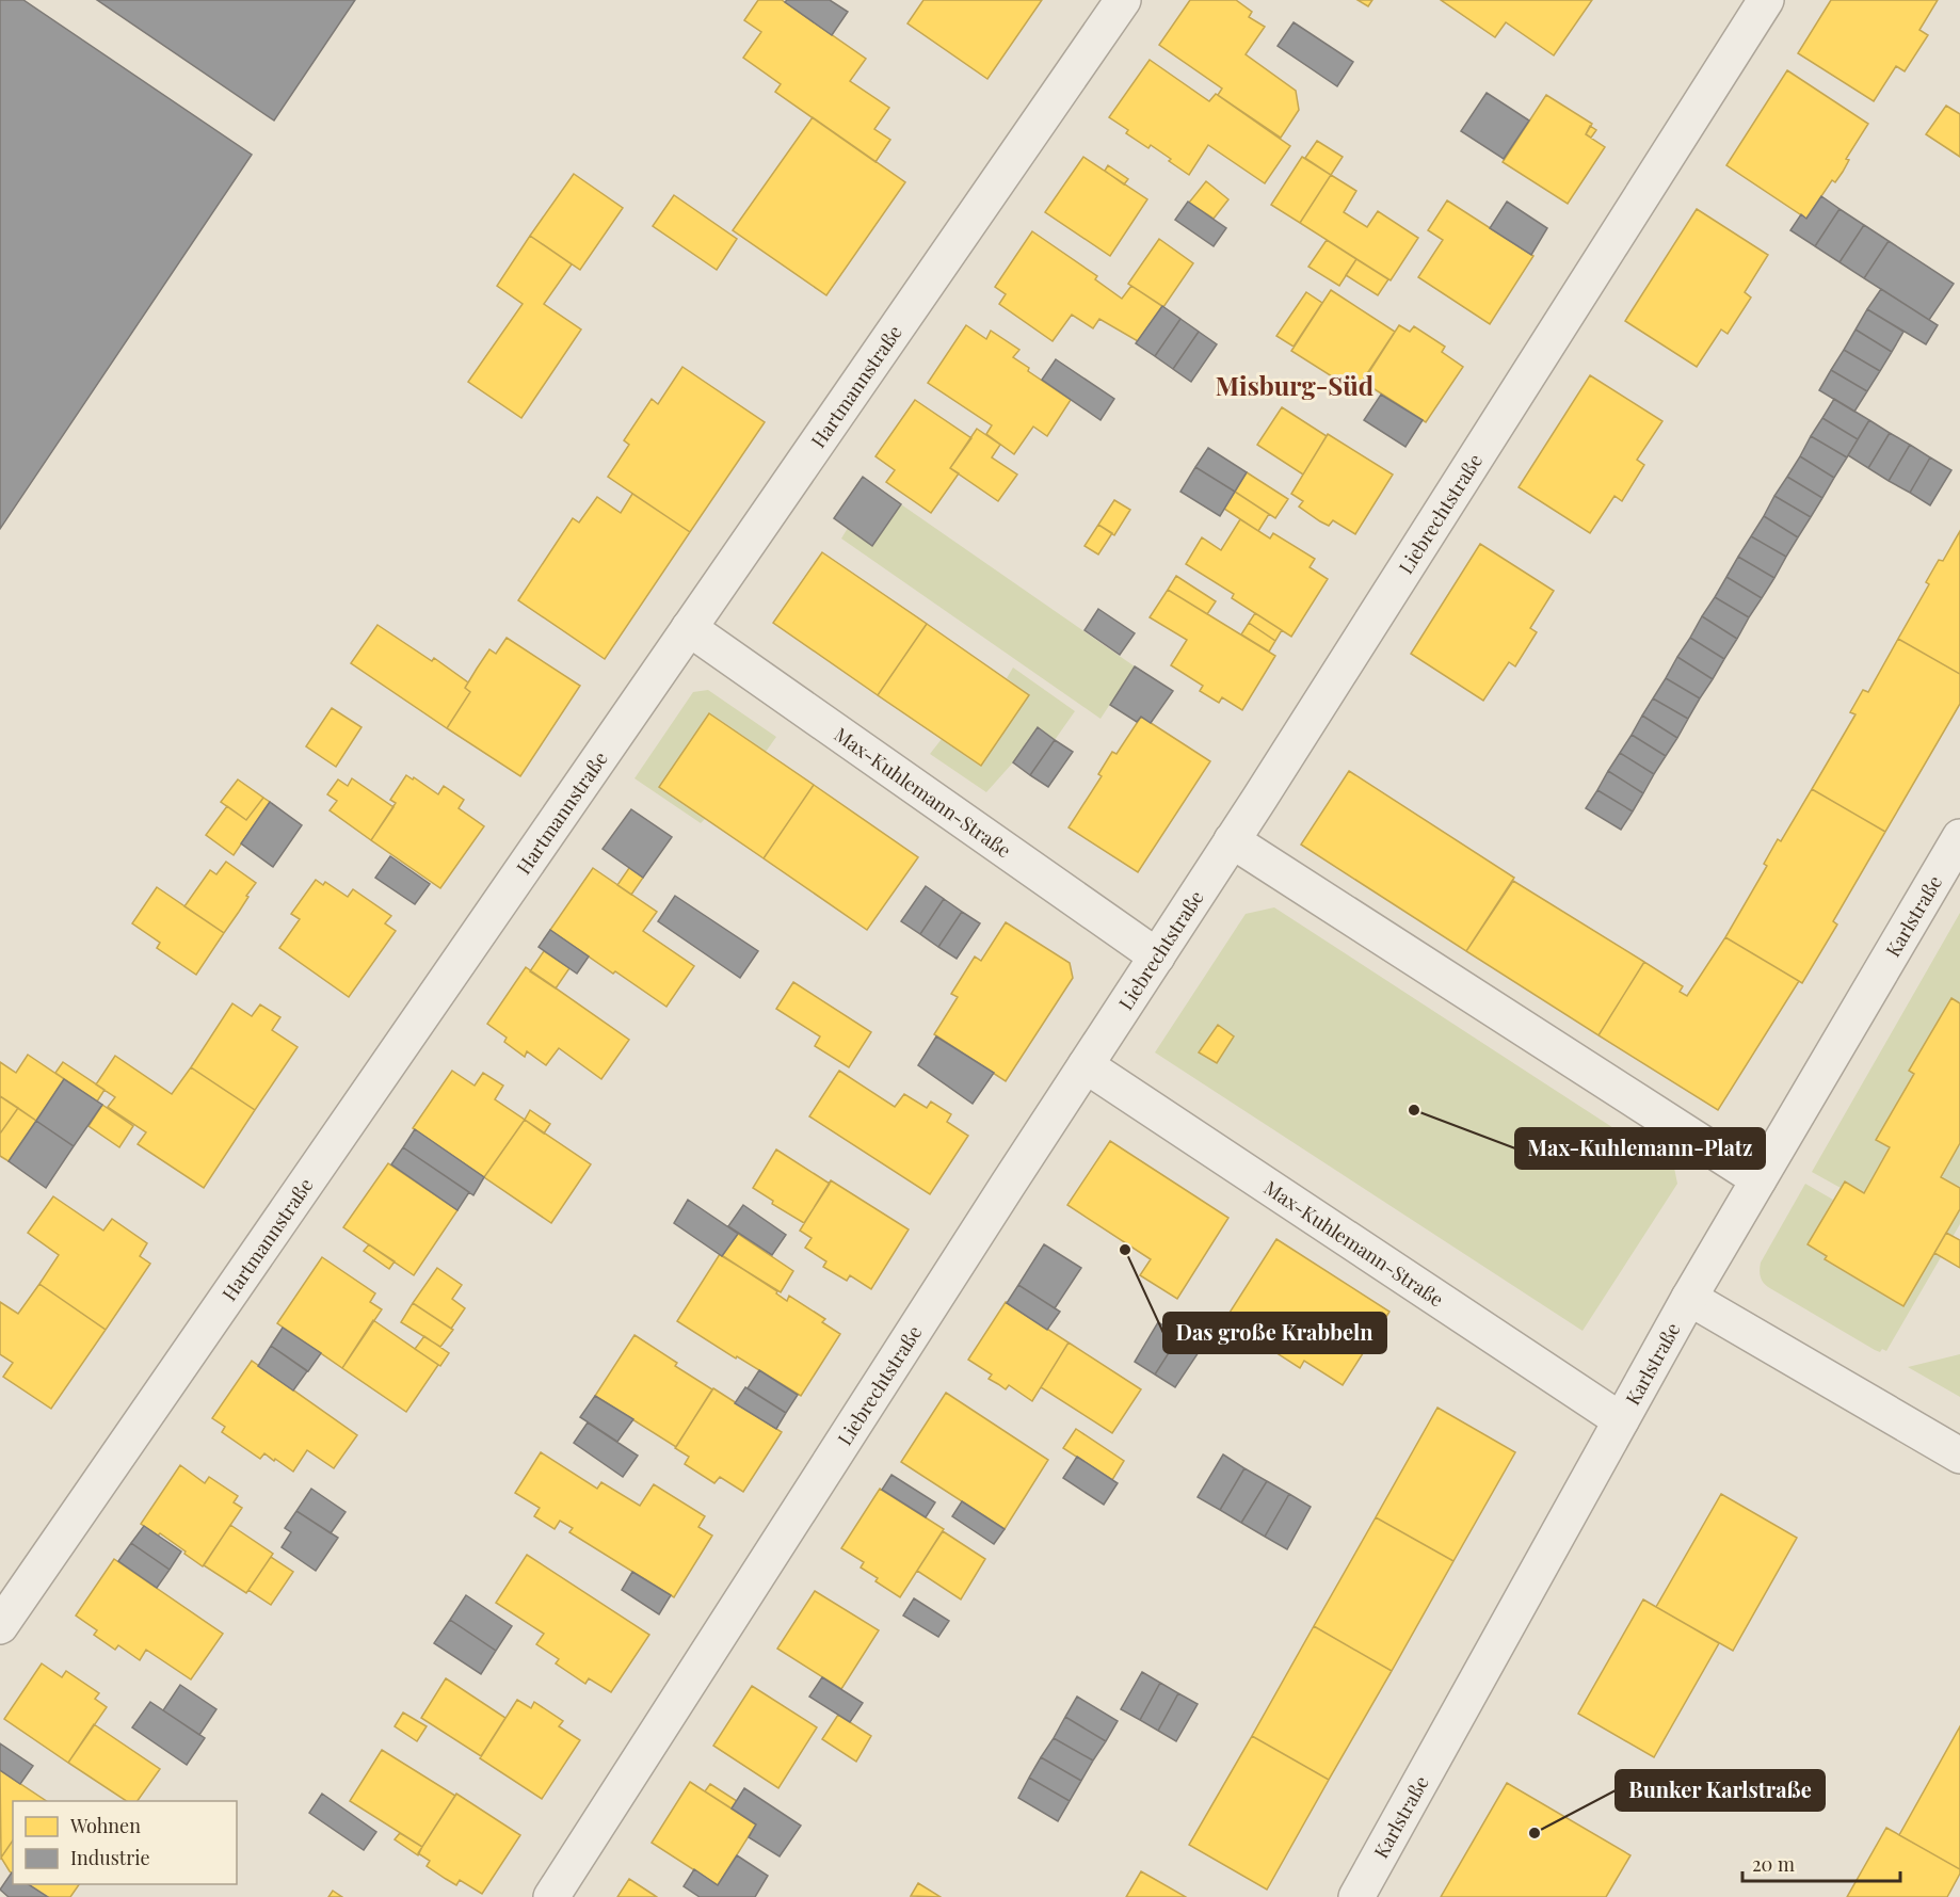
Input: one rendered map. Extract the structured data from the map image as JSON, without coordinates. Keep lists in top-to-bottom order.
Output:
{
  "streets": {
    "street": [
      "Hartmannstraße",
      "Liebrechtstraße",
      "Max-Kuhlemann-Straße",
      "Karlstraße"
    ]
  },
  "crossings": [
    ["Hartmannstraße", "Max-Kuhlemann-Straße"],
    ["Liebrechtstraße", "Max-Kuhlemann-Straße"],
    ["Max-Kuhlemann-Straße", "Karlstraße"]
  ],
  "districts": ["Misburg-Süd"],
  "places": ["Max-Kuhlemann-Platz", "Das große Krabbeln", "Bunker Karlstraße"],
  "legend": ["Wohnen", "Industrie"],
  "scale_bar": "20 m"
}
